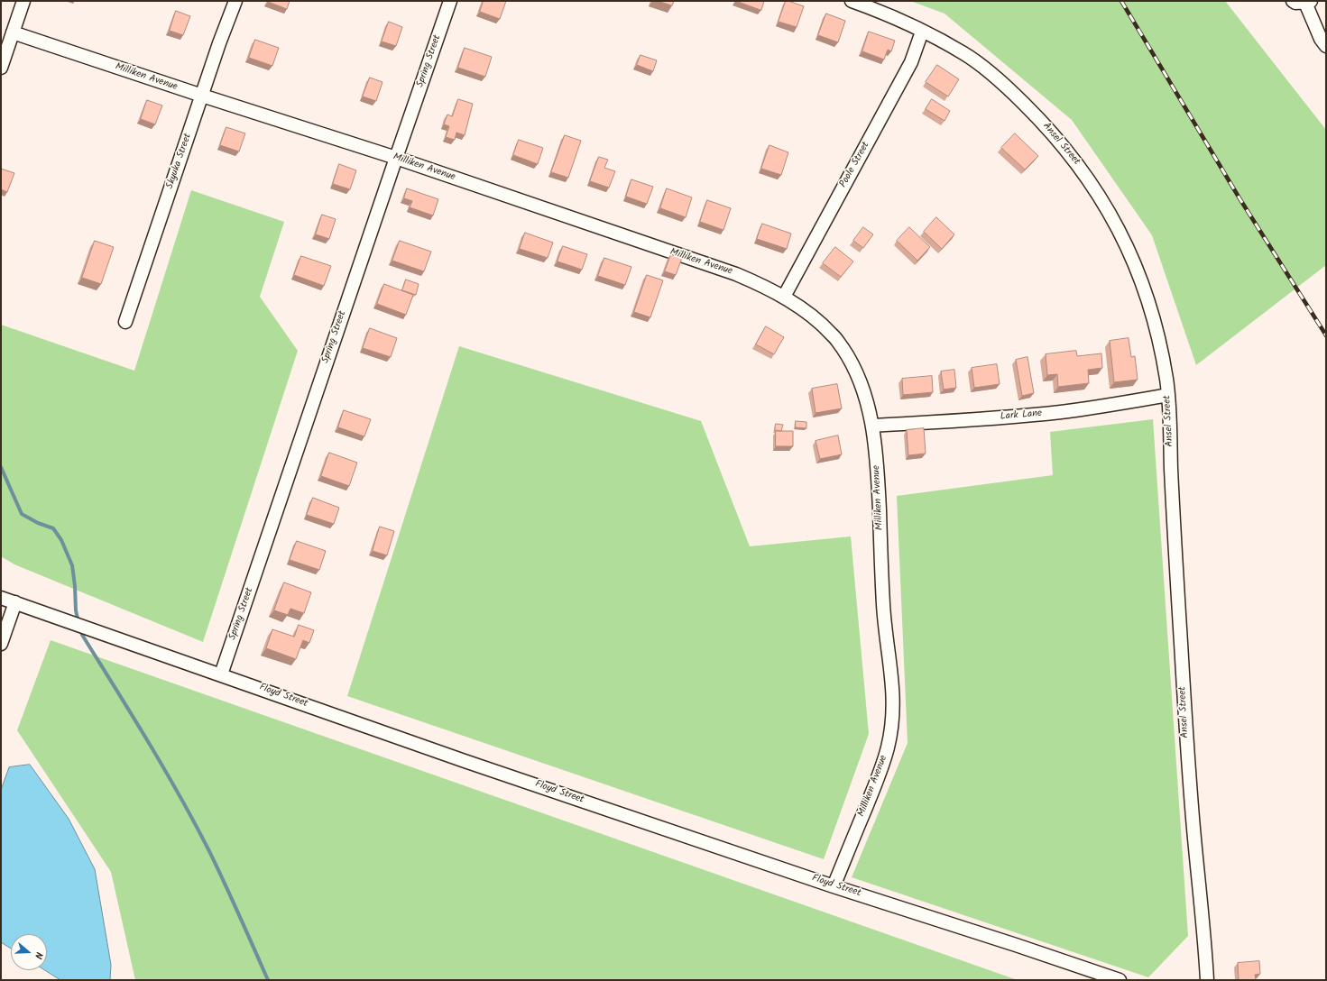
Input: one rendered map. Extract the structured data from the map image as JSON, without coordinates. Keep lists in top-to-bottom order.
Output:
{
  "streets": {
    "street": [
      "Spring Street",
      "Milliken Avenue",
      "Ansel Street",
      "Skyuka Street",
      "Poole Street",
      "Lark Lane",
      "Floyd Street"
    ]
  },
  "crossings": [
    ["Spring Street", "Milliken Avenue"],
    ["Spring Street", "Floyd Street"],
    ["Milliken Avenue", "Skyuka Street"],
    ["Milliken Avenue", "Poole Street"],
    ["Milliken Avenue", "Lark Lane"],
    ["Milliken Avenue", "Floyd Street"],
    ["Ansel Street", "Poole Street"],
    ["Ansel Street", "Lark Lane"]
  ],
  "north": "right"
}
